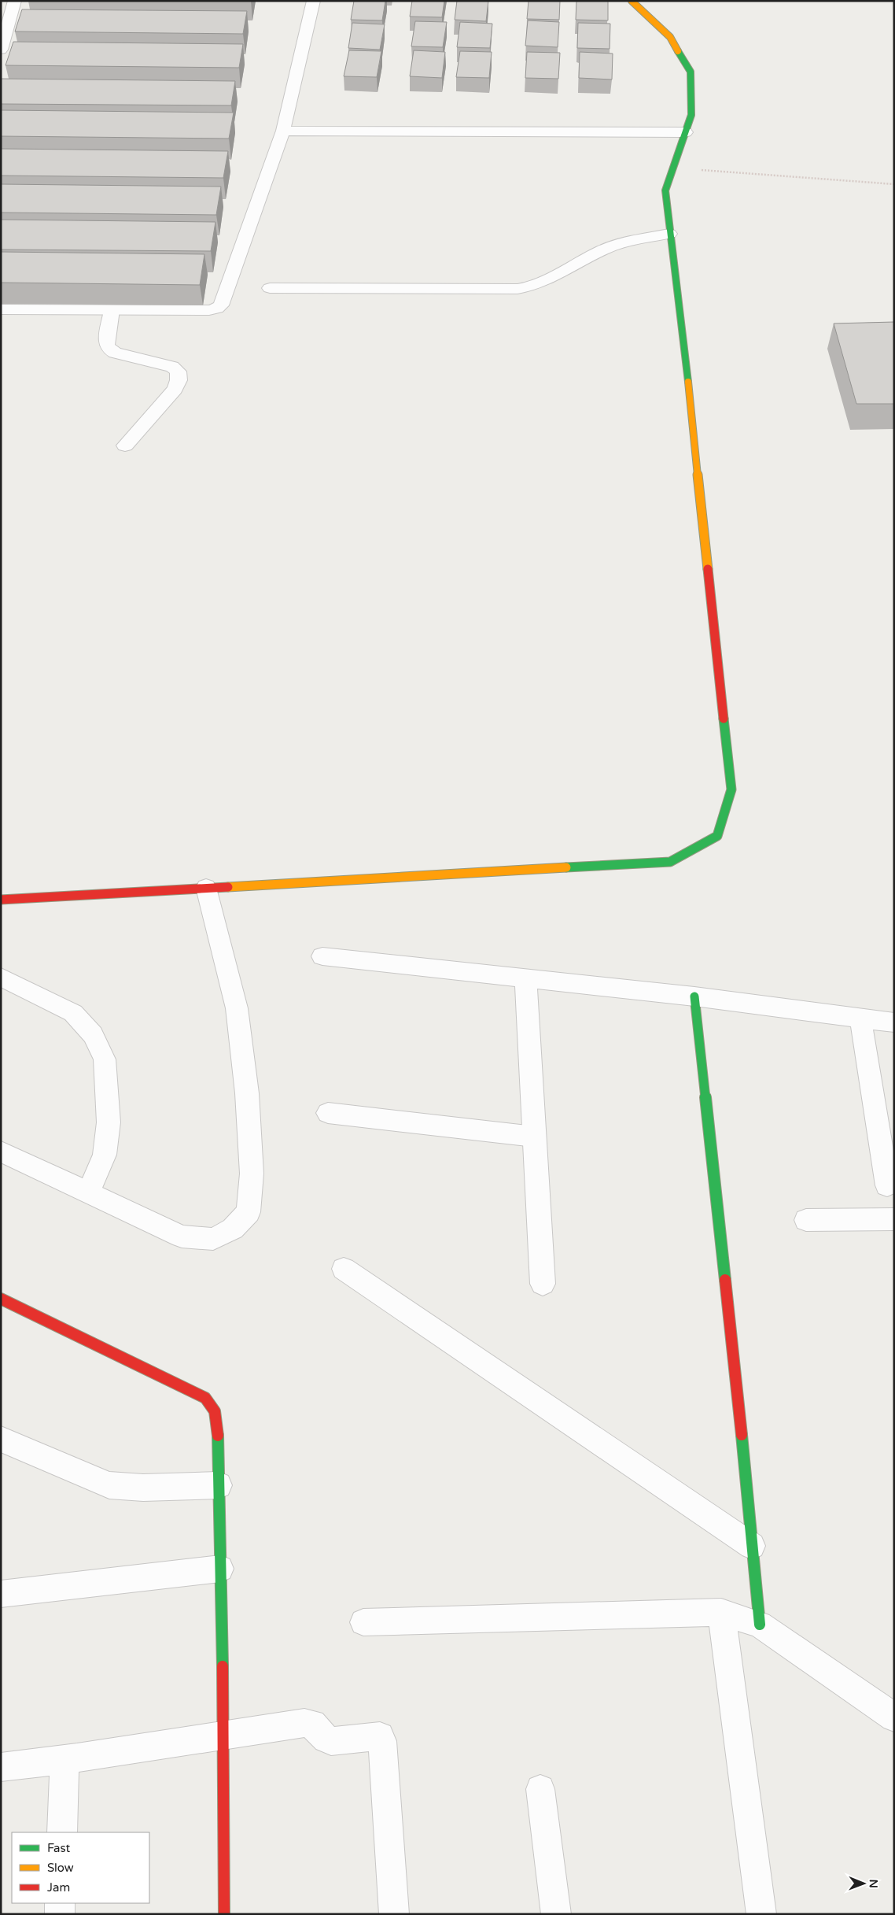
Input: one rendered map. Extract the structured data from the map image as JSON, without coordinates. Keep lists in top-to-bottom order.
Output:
{
  "legend": ["Fast", "Slow", "Jam"],
  "north": "right"
}
